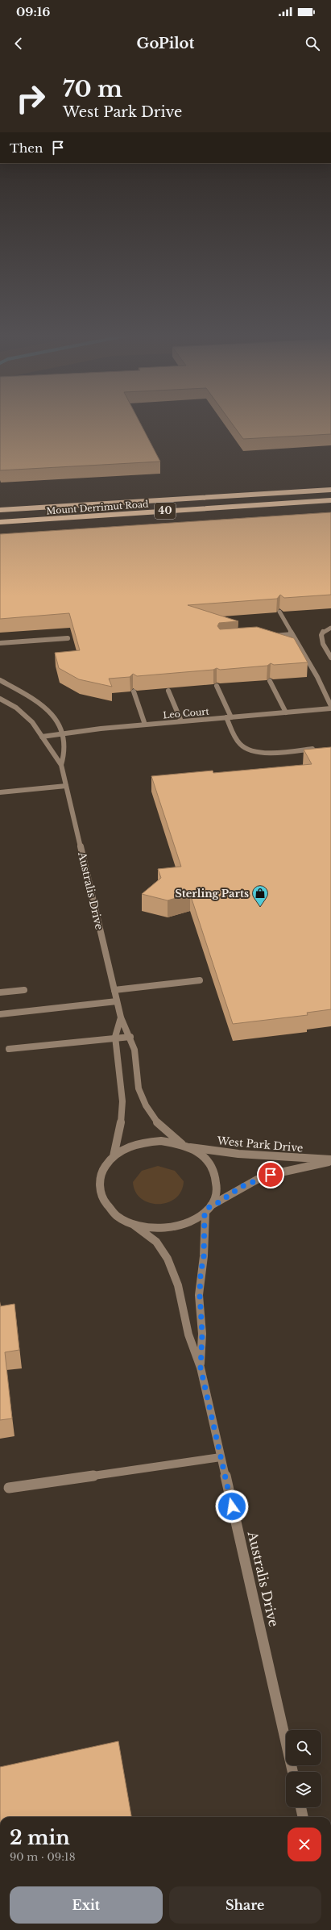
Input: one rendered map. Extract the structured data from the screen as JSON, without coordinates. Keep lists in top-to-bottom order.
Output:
{
  "streets": {
    "main road": ["Mount Derrimut Road", "40"],
    "street": ["Leo Court", "Australis Drive", "West Park Drive"]
  },
  "crossings": [
    ["Leo Court", "Australis Drive"],
    ["Australis Drive", "West Park Drive"]
  ],
  "places": {
    "shop": ["Sterling Parts"]
  },
  "page": {
    "status": "09:16",
    "header": "GoPilot",
    "turn": ["70 m", "West Park Drive"],
    "then": "Then",
    "heading": ["2 min", "90 m · 09:18"],
    "buttons": ["Exit", "Share"]
  }
}
